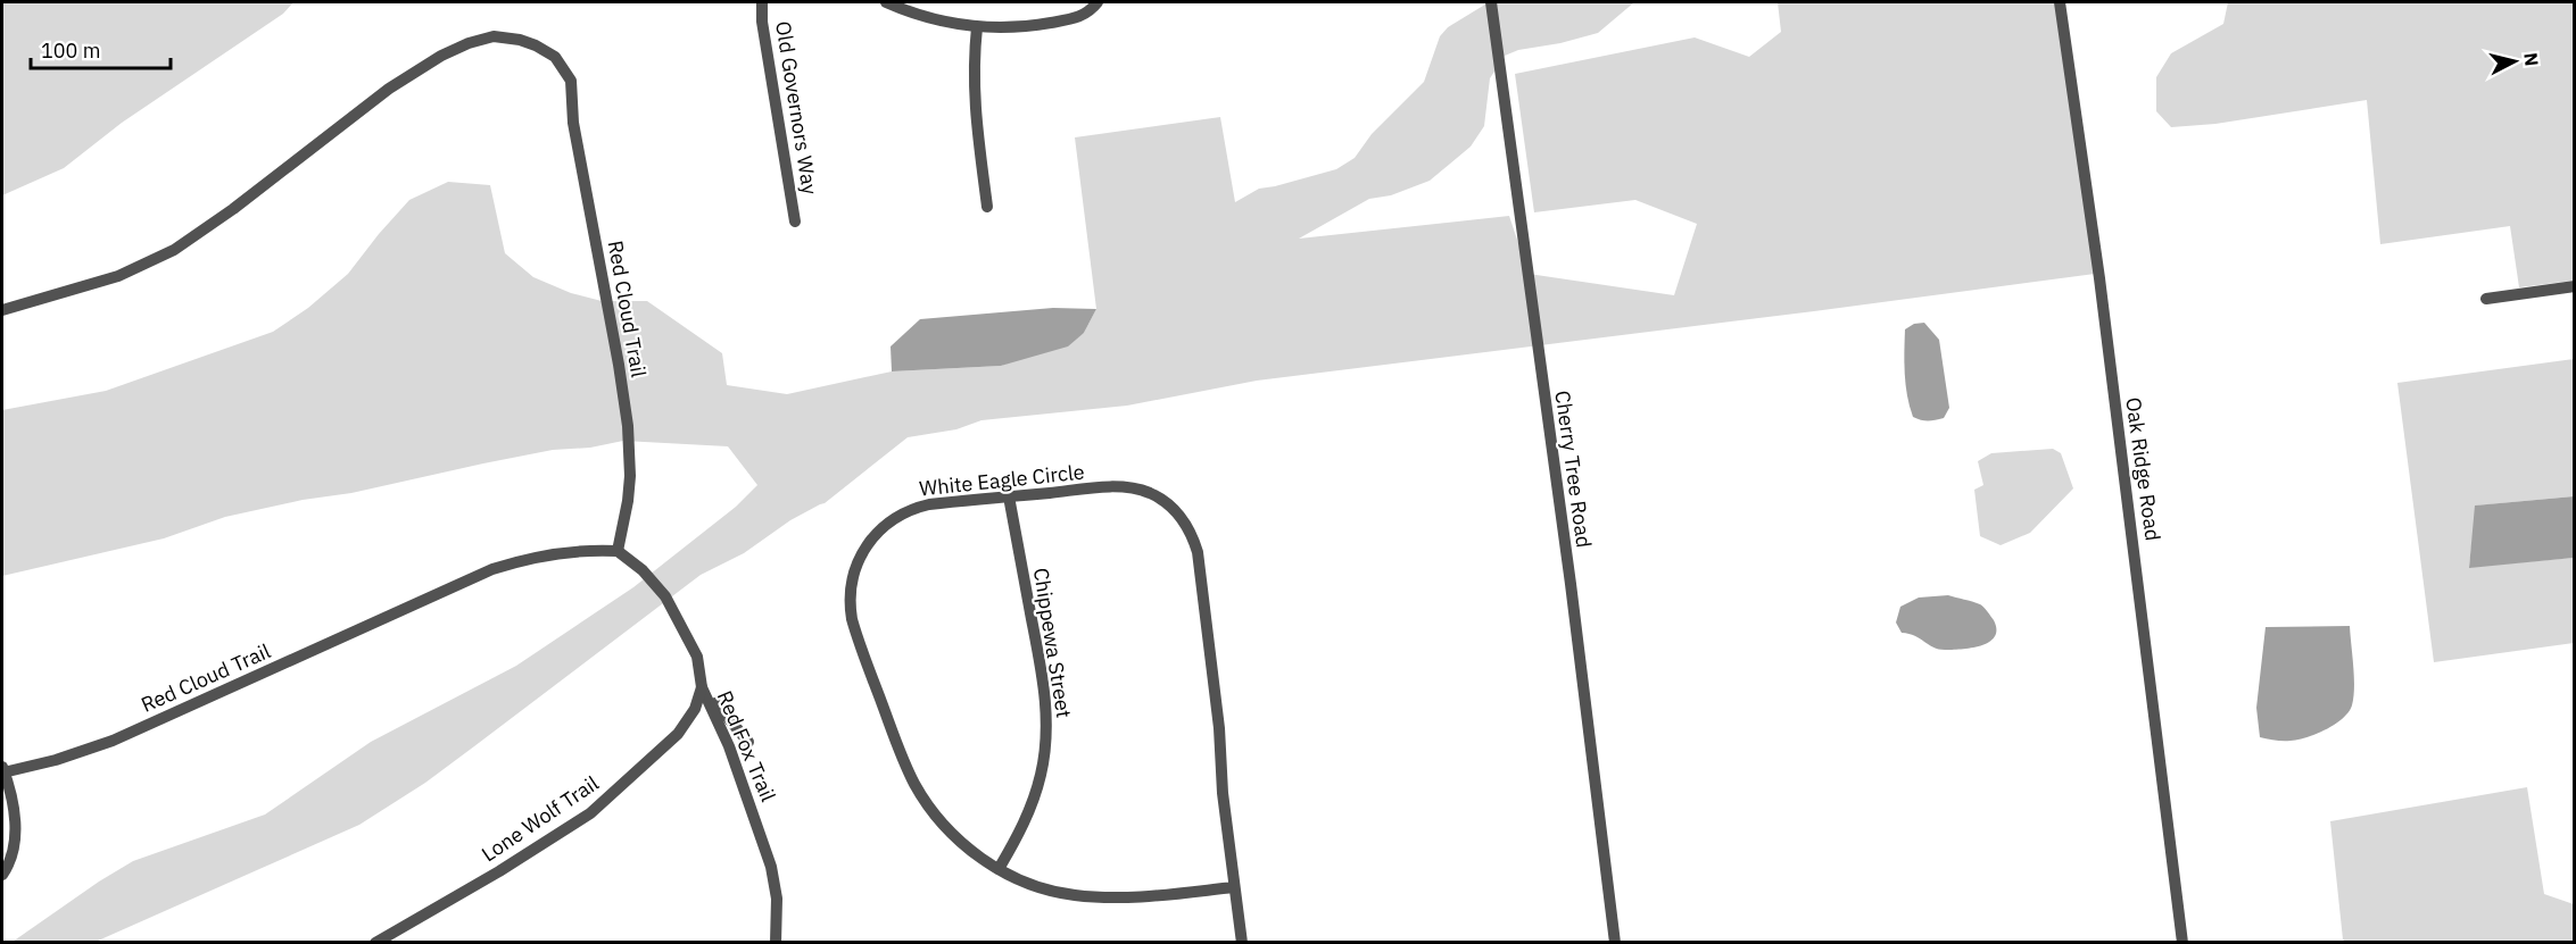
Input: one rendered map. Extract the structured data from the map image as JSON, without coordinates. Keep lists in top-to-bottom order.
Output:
{
  "streets": {
    "street": [
      "Old Governors Way",
      "Red Cloud Trail",
      "Cherry Tree Road",
      "Oak Ridge Road",
      "White Eagle Circle",
      "Chippewa Street",
      "Red Fox Trail",
      "Lone Wolf Trail"
    ]
  },
  "crossings": [
    ["Red Cloud Trail", "Red Fox Trail"],
    ["White Eagle Circle", "Chippewa Street"],
    ["Red Fox Trail", "Lone Wolf Trail"]
  ],
  "scale_bar": "100 m",
  "north": "right"
}
